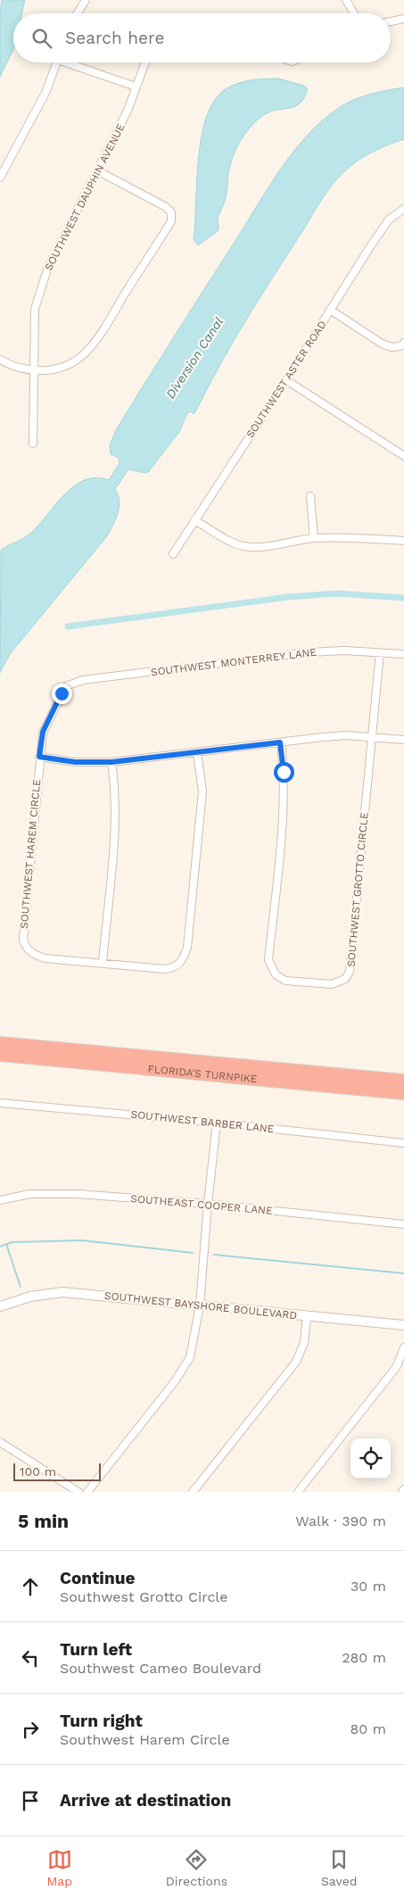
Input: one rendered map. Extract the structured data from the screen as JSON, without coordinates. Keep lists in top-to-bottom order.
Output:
{
  "streets": {
    "highway": ["FLORIDA'S TURNPIKE"],
    "street": [
      "SOUTHWEST DAUPHIN AVENUE",
      "SOUTHWEST ASTER ROAD",
      "SOUTHWEST MONTERREY LANE",
      "SOUTHWEST HAREM CIRCLE",
      "SOUTHWEST GROTTO CIRCLE",
      "SOUTHWEST BARBER LANE",
      "SOUTHEAST COOPER LANE",
      "SOUTHWEST BAYSHORE BOULEVARD"
    ]
  },
  "crossings": [
    ["SOUTHWEST MONTERREY LANE", "SOUTHWEST HAREM CIRCLE"],
    ["SOUTHWEST MONTERREY LANE", "SOUTHWEST GROTTO CIRCLE"]
  ],
  "water": ["Diversion Canal"],
  "scale_bar": "100 m",
  "page": {
    "search": "Search here",
    "scale": "100 m",
    "heading": ["5 min", "Walk · 390 m"],
    "list": [
      ["Continue", "Southwest Grotto Circle", "30 m"],
      ["Turn left", "Southwest Cameo Boulevard", "280 m"],
      ["Turn right", "Southwest Harem Circle", "80 m"],
      "Arrive at destination"
    ],
    "nav": ["Map", "Directions", "Saved"]
  }
}
